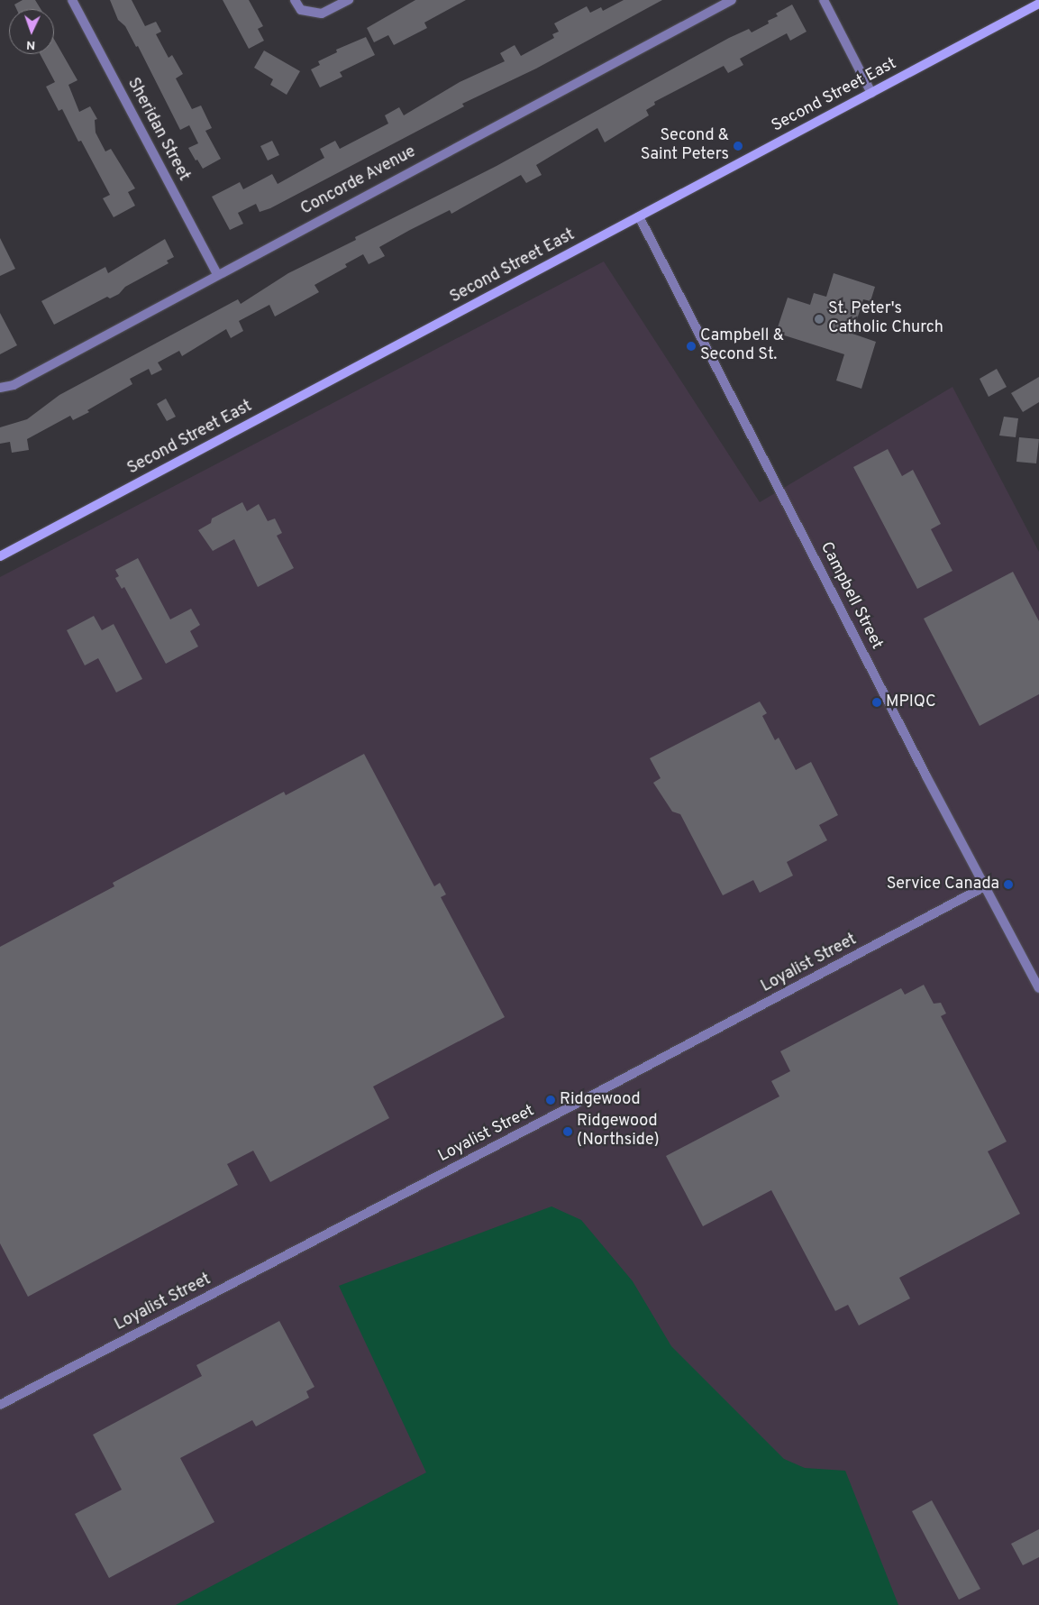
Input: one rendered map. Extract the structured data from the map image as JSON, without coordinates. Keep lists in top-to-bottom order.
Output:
{
  "streets": {
    "main road": ["Second Street East"],
    "street": [
      "Sheridan Street",
      "Concorde Avenue",
      "Campbell Street",
      "Loyalist Street"
    ]
  },
  "crossings": [
    ["Second Street East", "Campbell Street"],
    ["Sheridan Street", "Concorde Avenue"],
    ["Campbell Street", "Loyalist Street"]
  ],
  "places": [
    "Second & Saint Peters",
    "St. Peter's Catholic Church",
    "Campbell & Second St.",
    "MPIQC",
    "Service Canada",
    "Ridgewood",
    "Ridgewood (Northside)"
  ],
  "north": "bottom"
}
